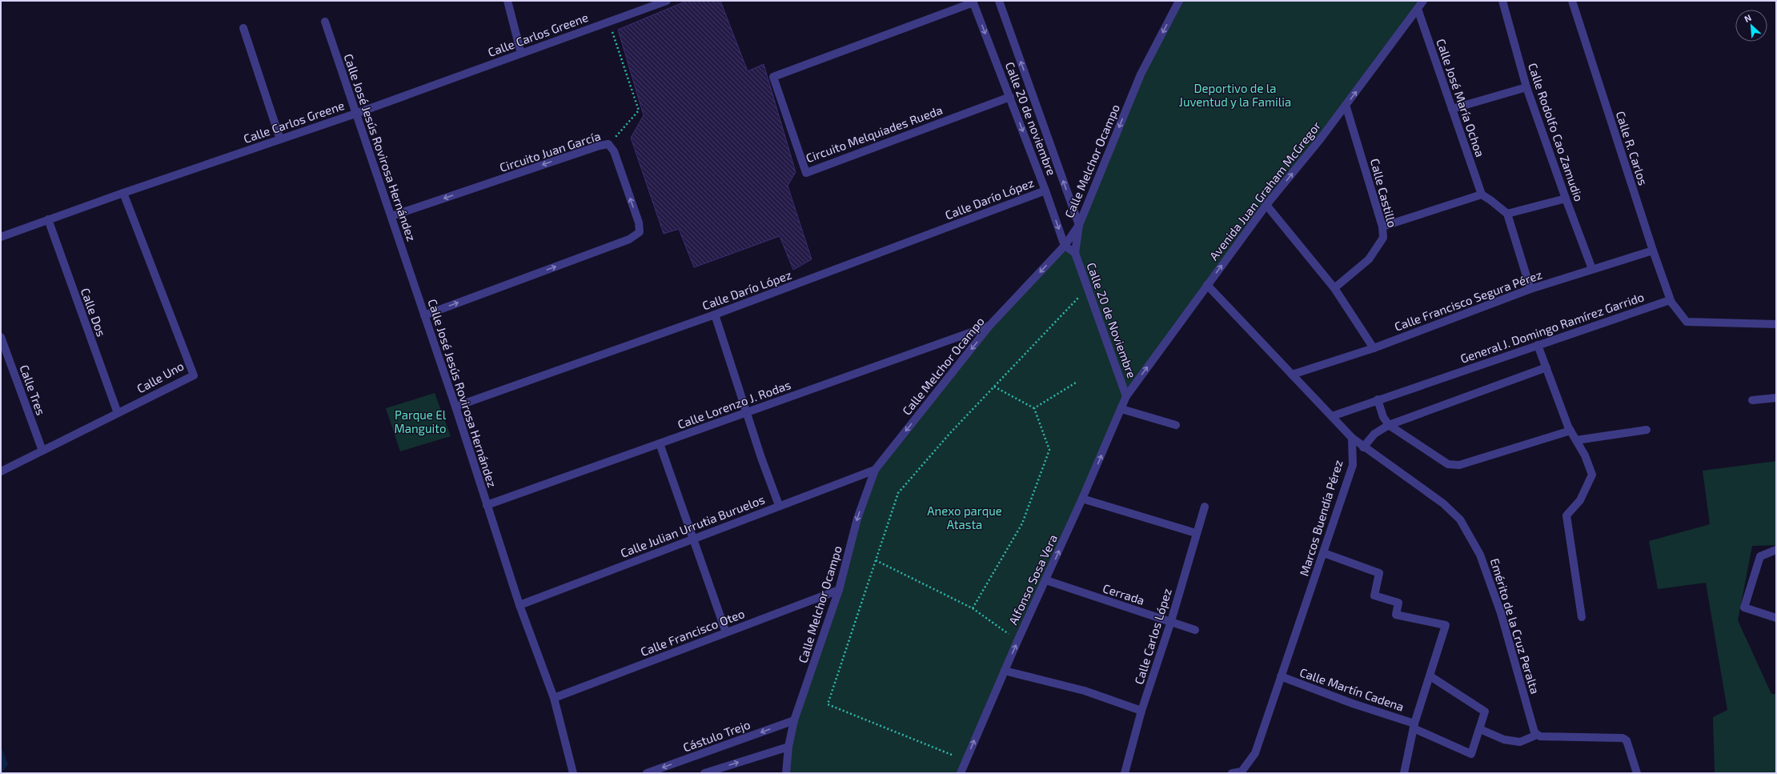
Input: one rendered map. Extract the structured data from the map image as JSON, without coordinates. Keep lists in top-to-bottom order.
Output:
{
  "streets": {
    "street": [
      "Calle Carlos Greene",
      "Calle José María Ochoa",
      "Calle 20 de noviembre",
      "Calle Rodolfo Cao Zamudio",
      "Circuito Melquiades Rueda",
      "Calle José Jesús Rovirosa Hernández",
      "Calle R. Carlos",
      "Circuito Juan García",
      "Calle Melchor Ocampo",
      "Avenida Juan Graham McGregor",
      "Calle Castillo",
      "Calle Darío López",
      "Calle Francisco Segura Pérez",
      "Calle Dos",
      "Calle 20 de Noviembre",
      "General J. Domingo Ramírez Garrido",
      "Calle Uno",
      "Calle Tres",
      "Calle Lorenzo J. Rodas",
      "Marcos Buendía Pérez",
      "Calle Julian Urrutia Buruelos",
      "Alfonso Sosa Vera",
      "Cerrada",
      "Emérito de la Cruz Peralta",
      "Calle Francisco Oteo",
      "Calle Carlos López",
      "Calle Martín Cadena",
      "Cástulo Trejo"
    ]
  },
  "crossings": [
    ["Calle Carlos Greene", "Calle José Jesús Rovirosa Hernández"],
    ["Calle Carlos Greene", "Calle Dos"],
    ["Calle Carlos Greene", "Calle Uno"],
    ["Calle José María Ochoa", "Avenida Juan Graham McGregor"],
    ["Calle 20 de noviembre", "Circuito Melquiades Rueda"],
    ["Calle 20 de noviembre", "Calle Melchor Ocampo"],
    ["Calle 20 de noviembre", "Calle Darío López"],
    ["Calle 20 de noviembre", "Calle 20 de Noviembre"],
    ["Calle Rodolfo Cao Zamudio", "Calle Francisco Segura Pérez"],
    ["Calle José Jesús Rovirosa Hernández", "Circuito Juan García"],
    ["Calle José Jesús Rovirosa Hernández", "Calle Darío López"],
    ["Calle José Jesús Rovirosa Hernández", "Calle Lorenzo J. Rodas"],
    ["Calle José Jesús Rovirosa Hernández", "Calle Julian Urrutia Buruelos"],
    ["Calle José Jesús Rovirosa Hernández", "Calle Francisco Oteo"],
    ["Calle R. Carlos", "Calle Francisco Segura Pérez"],
    ["Calle R. Carlos", "General J. Domingo Ramírez Garrido"],
    ["Calle Melchor Ocampo", "Calle 20 de Noviembre"],
    ["Calle Melchor Ocampo", "Calle Lorenzo J. Rodas"],
    ["Calle Melchor Ocampo", "Calle Julian Urrutia Buruelos"],
    ["Calle Melchor Ocampo", "Calle Francisco Oteo"],
    ["Calle Melchor Ocampo", "Cástulo Trejo"],
    ["Avenida Juan Graham McGregor", "Calle Castillo"],
    ["Avenida Juan Graham McGregor", "Calle 20 de Noviembre"],
    ["Avenida Juan Graham McGregor", "Alfonso Sosa Vera"],
    ["Calle Dos", "Calle Uno"],
    ["Calle 20 de Noviembre", "Alfonso Sosa Vera"],
    ["Calle Uno", "Calle Tres"],
    ["Marcos Buendía Pérez", "Emérito de la Cruz Peralta"],
    ["Marcos Buendía Pérez", "Calle Martín Cadena"],
    ["Alfonso Sosa Vera", "Cerrada"],
    ["Cerrada", "Calle Carlos López"]
  ],
  "one_way": ["Calle Melchor Ocampo", "Avenida Juan Graham McGregor", "Alfonso Sosa Vera"],
  "parks": ["Deportivo de la Juventud y la Familia", "Parque El Manguito", "Anexo parque Atasta"],
  "north": "top left"
}
